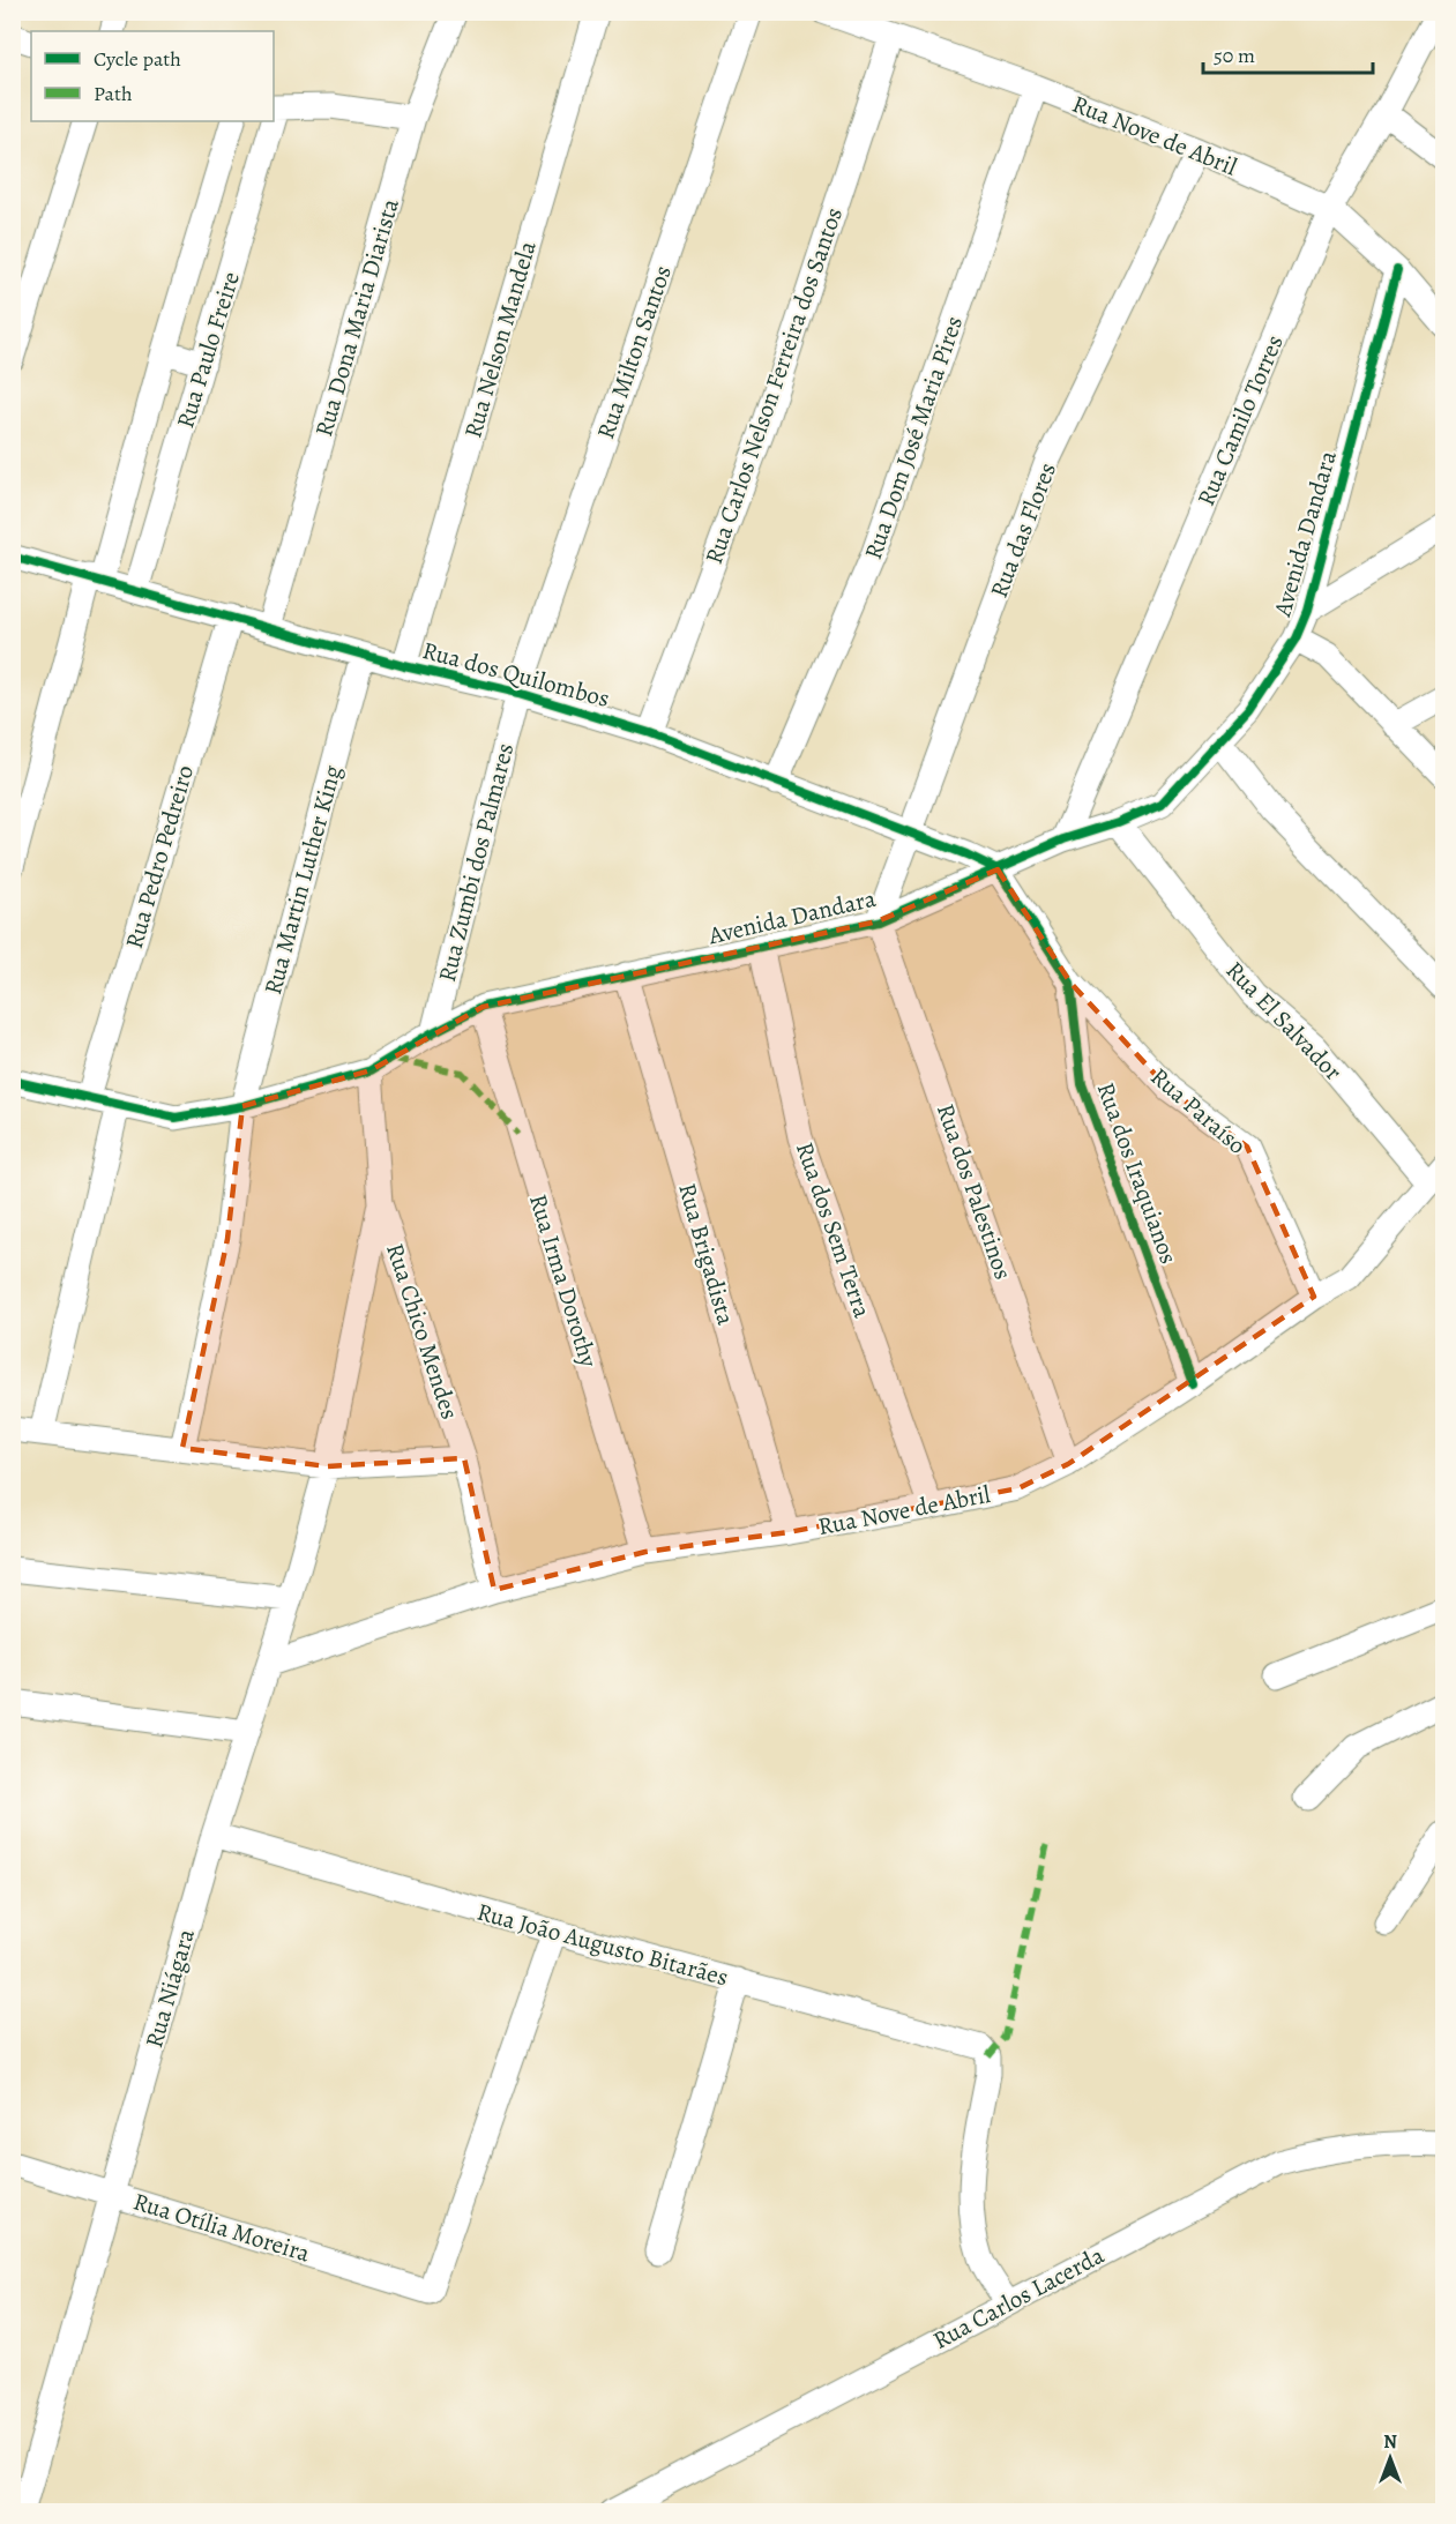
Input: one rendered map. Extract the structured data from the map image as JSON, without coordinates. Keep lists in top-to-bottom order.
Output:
{
  "streets": {
    "street": [
      "Rua Nove de Abril",
      "Rua Dona Maria Diarista",
      "Rua Nelson Mandela",
      "Rua Paulo Freire",
      "Rua Milton Santos",
      "Rua Carlos Nelson Ferreira dos Santos",
      "Rua Camilo Torres",
      "Rua Dom José Maria Pires",
      "Rua das Flores",
      "Avenida Dandara",
      "Rua dos Quilombos",
      "Rua Pedro Pedreiro",
      "Rua Zumbi dos Palmares",
      "Rua Martin Luther King",
      "Rua El Salvador",
      "Rua Paraíso",
      "Rua dos Iraquianos",
      "Rua dos Palestinos",
      "Rua dos Sem Terra",
      "Rua Brigadista",
      "Rua Irma Dorothy",
      "Rua Chico Mendes",
      "Rua João Augusto Bitarães",
      "Rua Niágara",
      "Rua Otília Moreira",
      "Rua Carlos Lacerda"
    ]
  },
  "crossings": [
    ["Rua Nove de Abril", "Rua Carlos Nelson Ferreira dos Santos"],
    ["Rua Nove de Abril", "Rua Camilo Torres"],
    ["Rua Nove de Abril", "Rua Dom José Maria Pires"],
    ["Rua Nove de Abril", "Rua das Flores"],
    ["Rua Nove de Abril", "Avenida Dandara"],
    ["Rua Nove de Abril", "Rua El Salvador"],
    ["Rua Nove de Abril", "Rua Paraíso"],
    ["Rua Nove de Abril", "Rua dos Iraquianos"],
    ["Rua Nove de Abril", "Rua dos Palestinos"],
    ["Rua Nove de Abril", "Rua dos Sem Terra"],
    ["Rua Nove de Abril", "Rua Brigadista"],
    ["Rua Nove de Abril", "Rua Irma Dorothy"],
    ["Rua Nove de Abril", "Rua Chico Mendes"],
    ["Rua Nove de Abril", "Rua Niágara"],
    ["Rua Dona Maria Diarista", "Rua dos Quilombos"],
    ["Rua Nelson Mandela", "Rua dos Quilombos"],
    ["Rua Paulo Freire", "Rua dos Quilombos"],
    ["Rua Milton Santos", "Rua dos Quilombos"],
    ["Rua Milton Santos", "Rua Zumbi dos Palmares"],
    ["Rua Carlos Nelson Ferreira dos Santos", "Rua dos Quilombos"],
    ["Rua Camilo Torres", "Avenida Dandara"],
    ["Rua Dom José Maria Pires", "Rua dos Quilombos"],
    ["Rua das Flores", "Avenida Dandara"],
    ["Rua das Flores", "Rua dos Quilombos"],
    ["Rua das Flores", "Rua dos Palestinos"],
    ["Avenida Dandara", "Rua dos Quilombos"],
    ["Avenida Dandara", "Rua Pedro Pedreiro"],
    ["Avenida Dandara", "Rua Zumbi dos Palmares"],
    ["Avenida Dandara", "Rua Martin Luther King"],
    ["Avenida Dandara", "Rua El Salvador"],
    ["Avenida Dandara", "Rua dos Iraquianos"],
    ["Avenida Dandara", "Rua dos Palestinos"],
    ["Avenida Dandara", "Rua dos Sem Terra"],
    ["Avenida Dandara", "Rua Brigadista"],
    ["Avenida Dandara", "Rua Irma Dorothy"],
    ["Avenida Dandara", "Rua Chico Mendes"],
    ["Rua dos Quilombos", "Rua Pedro Pedreiro"],
    ["Rua dos Quilombos", "Rua Zumbi dos Palmares"],
    ["Rua dos Quilombos", "Rua Martin Luther King"],
    ["Rua dos Quilombos", "Rua dos Iraquianos"],
    ["Rua Paraíso", "Rua dos Iraquianos"],
    ["Rua João Augusto Bitarães", "Rua Niágara"],
    ["Rua João Augusto Bitarães", "Rua Otília Moreira"],
    ["Rua João Augusto Bitarães", "Rua Carlos Lacerda"],
    ["Rua Niágara", "Rua Otília Moreira"]
  ],
  "legend": ["Cycle path", "Path"],
  "scale_bar": "50 m",
  "north": "top"
}
